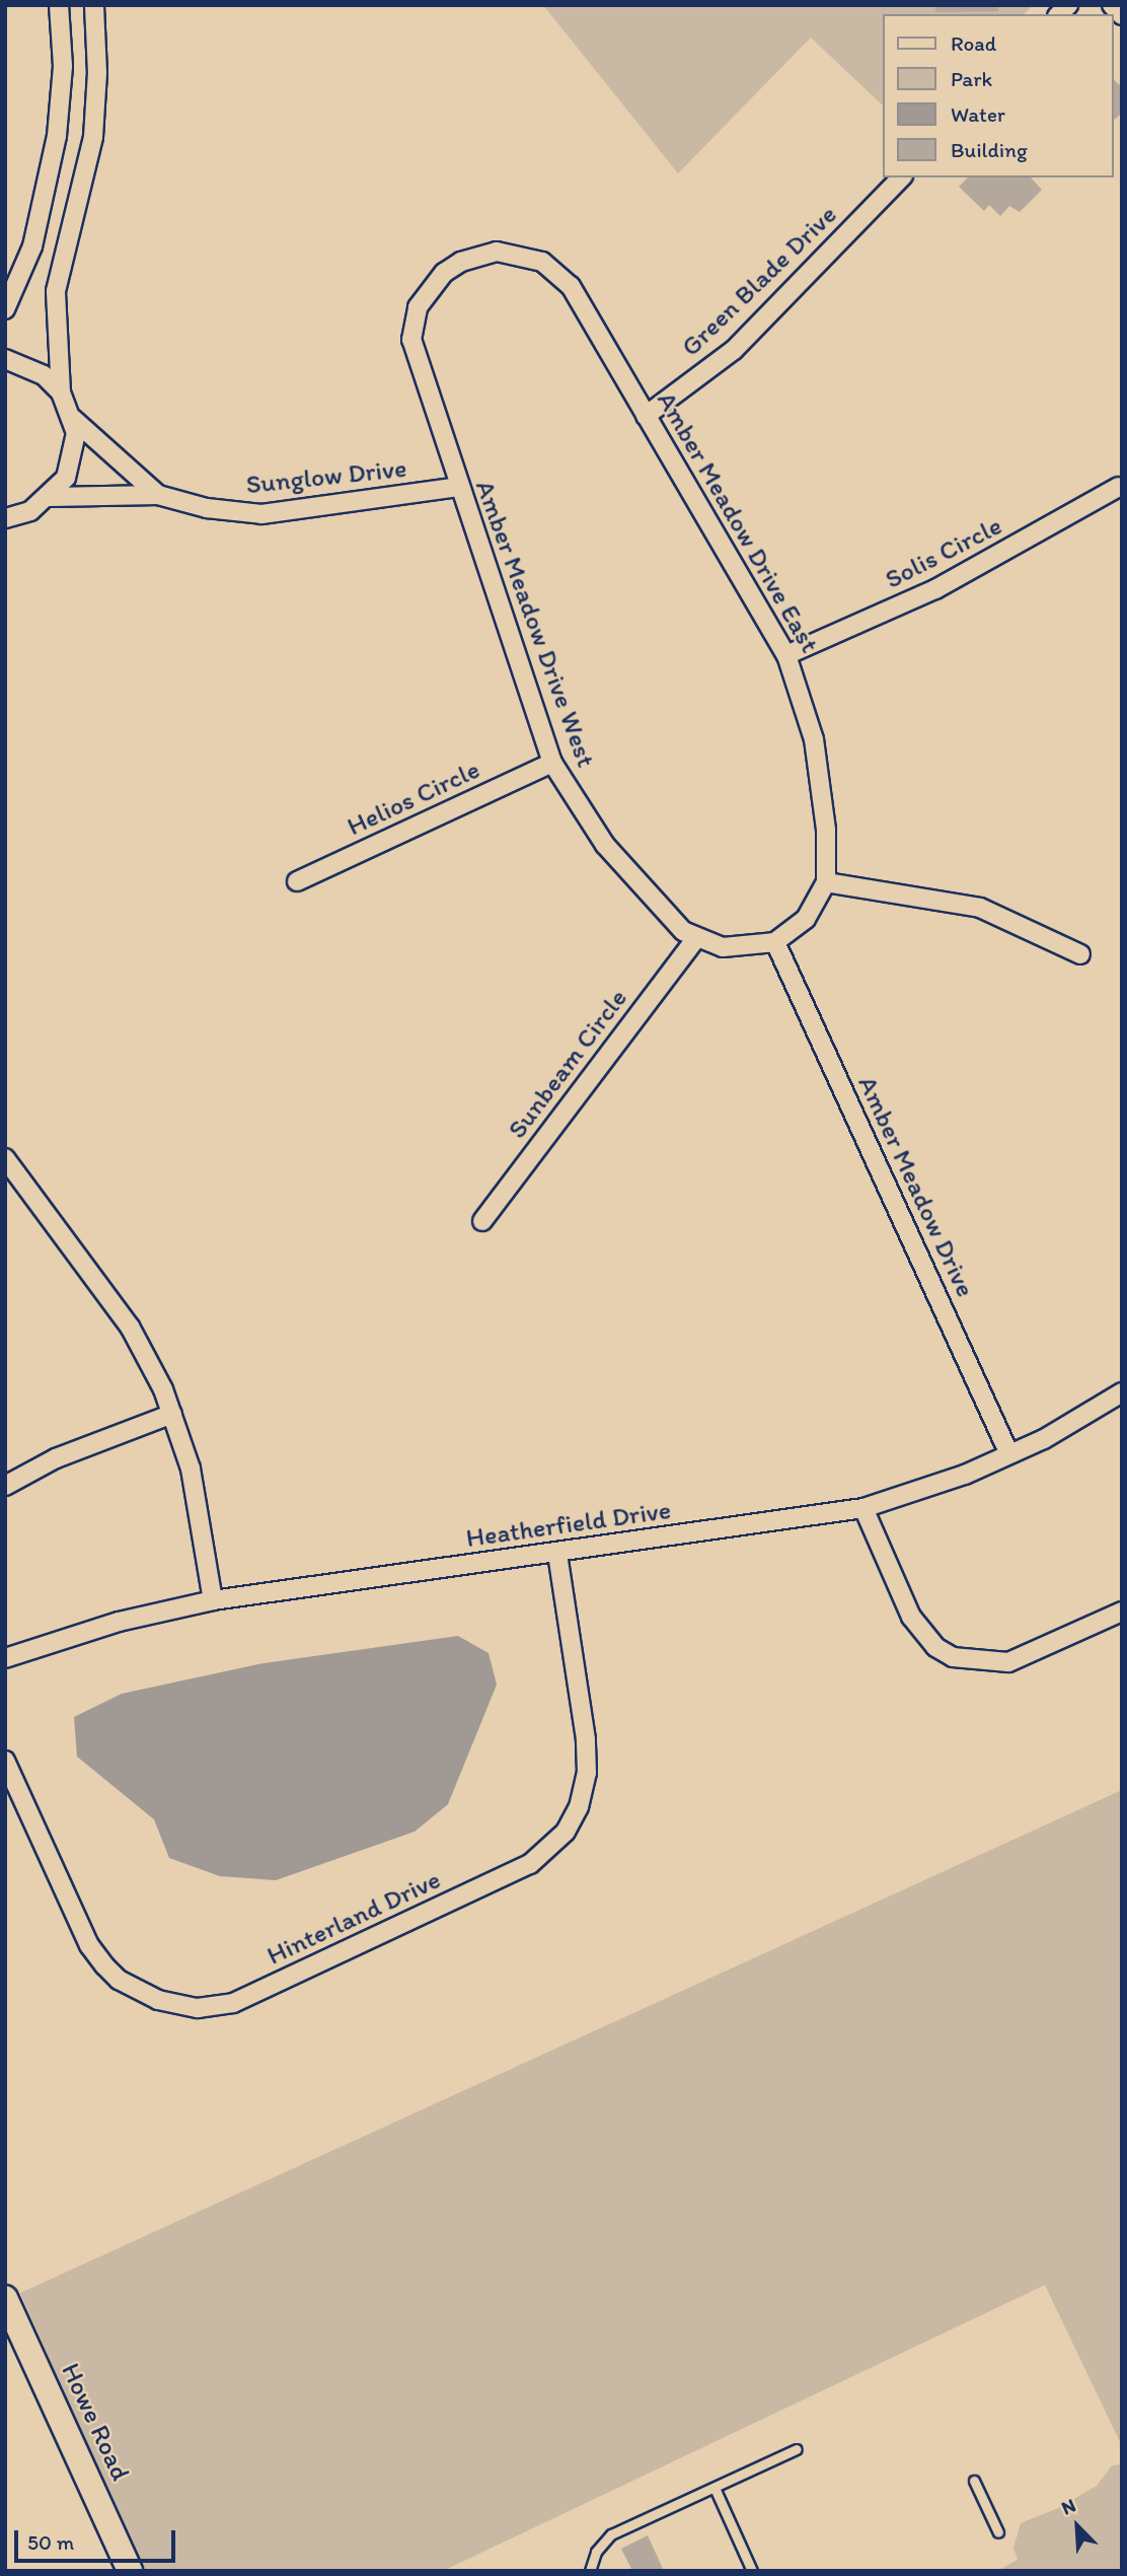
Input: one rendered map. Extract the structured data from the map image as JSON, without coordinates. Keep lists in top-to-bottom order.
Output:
{
  "streets": {
    "street": [
      "Green Blade Drive",
      "Sunglow Drive",
      "Amber Meadow Drive East",
      "Solis Circle",
      "Amber Meadow Drive West",
      "Helios Circle",
      "Sunbeam Circle",
      "Amber Meadow Drive",
      "Heatherfield Drive",
      "Hinterland Drive",
      "Howe Road"
    ]
  },
  "crossings": [
    ["Green Blade Drive", "Amber Meadow Drive East"],
    ["Sunglow Drive", "Amber Meadow Drive West"],
    ["Amber Meadow Drive East", "Solis Circle"],
    ["Amber Meadow Drive East", "Amber Meadow Drive West"],
    ["Amber Meadow Drive East", "Amber Meadow Drive"],
    ["Amber Meadow Drive West", "Helios Circle"],
    ["Amber Meadow Drive West", "Sunbeam Circle"],
    ["Amber Meadow Drive West", "Amber Meadow Drive"],
    ["Amber Meadow Drive", "Heatherfield Drive"],
    ["Heatherfield Drive", "Hinterland Drive"]
  ],
  "legend": [
    "Road",
    "Park",
    "Water",
    "Building"
  ],
  "scale_bar": "50 m",
  "north": "top left"
}
